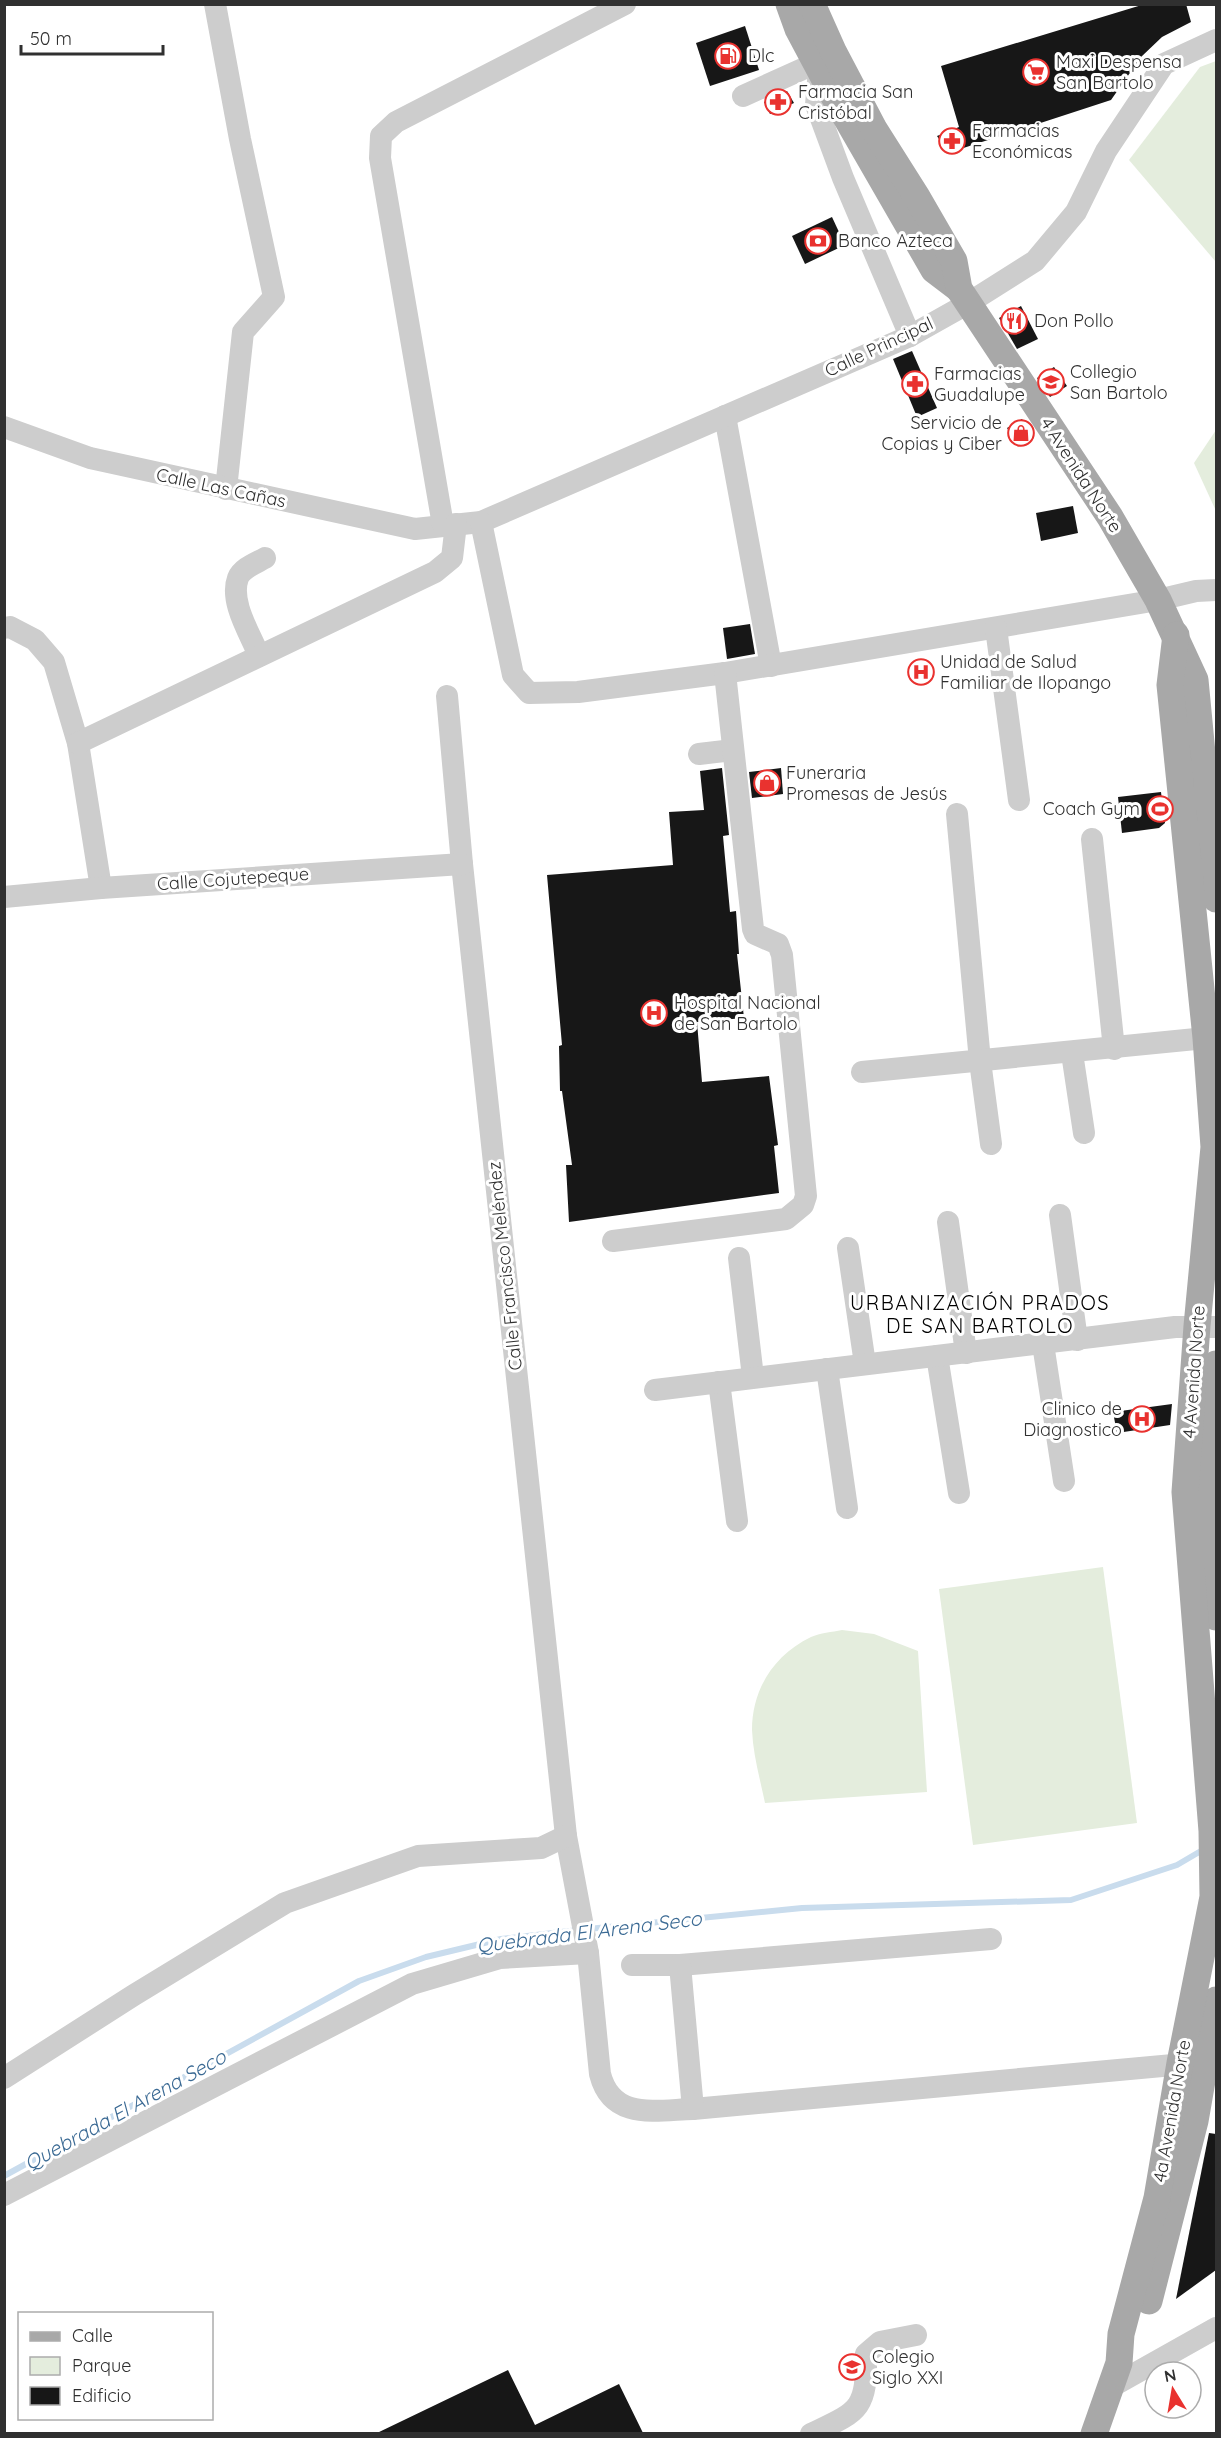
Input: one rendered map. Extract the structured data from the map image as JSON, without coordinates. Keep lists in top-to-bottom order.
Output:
{
  "streets": {
    "main road": ["4 Avenida Norte", "4a Avenida Norte"],
    "street": [
      "Calle Principal",
      "Calle Las Cañas",
      "Calle Cojutepeque",
      "Calle Francisco Meléndez"
    ]
  },
  "crossings": [
    ["Calle Principal", "4 Avenida Norte"],
    ["Calle Principal", "Calle Las Cañas"],
    ["4 Avenida Norte", "4a Avenida Norte"],
    ["Calle Cojutepeque", "Calle Francisco Meléndez"],
    ["Calle Francisco Meléndez", "4a Avenida Norte"]
  ],
  "districts": ["URBANIZACIÓN PRADOS DE SAN BARTOLO"],
  "water": ["Quebrada El Arena Seco"],
  "places": {
    "fuel station": ["Dlc"],
    "supermarket": ["Maxi Despensa San Bartolo"],
    "pharmacy": ["Farmacia San Cristóbal", "Farmacias Económicas", "Farmacias Guadalupe"],
    "bank": ["Banco Azteca"],
    "restaurant": ["Don Pollo"],
    "school or university": ["Collegio San Bartolo", "Colegio Siglo XXI"],
    "shop": ["Servicio de Copias y Ciber", "Funeraria Promesas de Jesús"],
    "hospital": ["Unidad de Salud Familiar de Ilopango", "Hospital Nacional de San Bartolo", "Clinico de Diagnostico"],
    "sports": ["Coach Gym"]
  },
  "legend": ["Calle", "Parque", "Edificio"],
  "scale_bar": "50 m",
  "north": "top"
}
